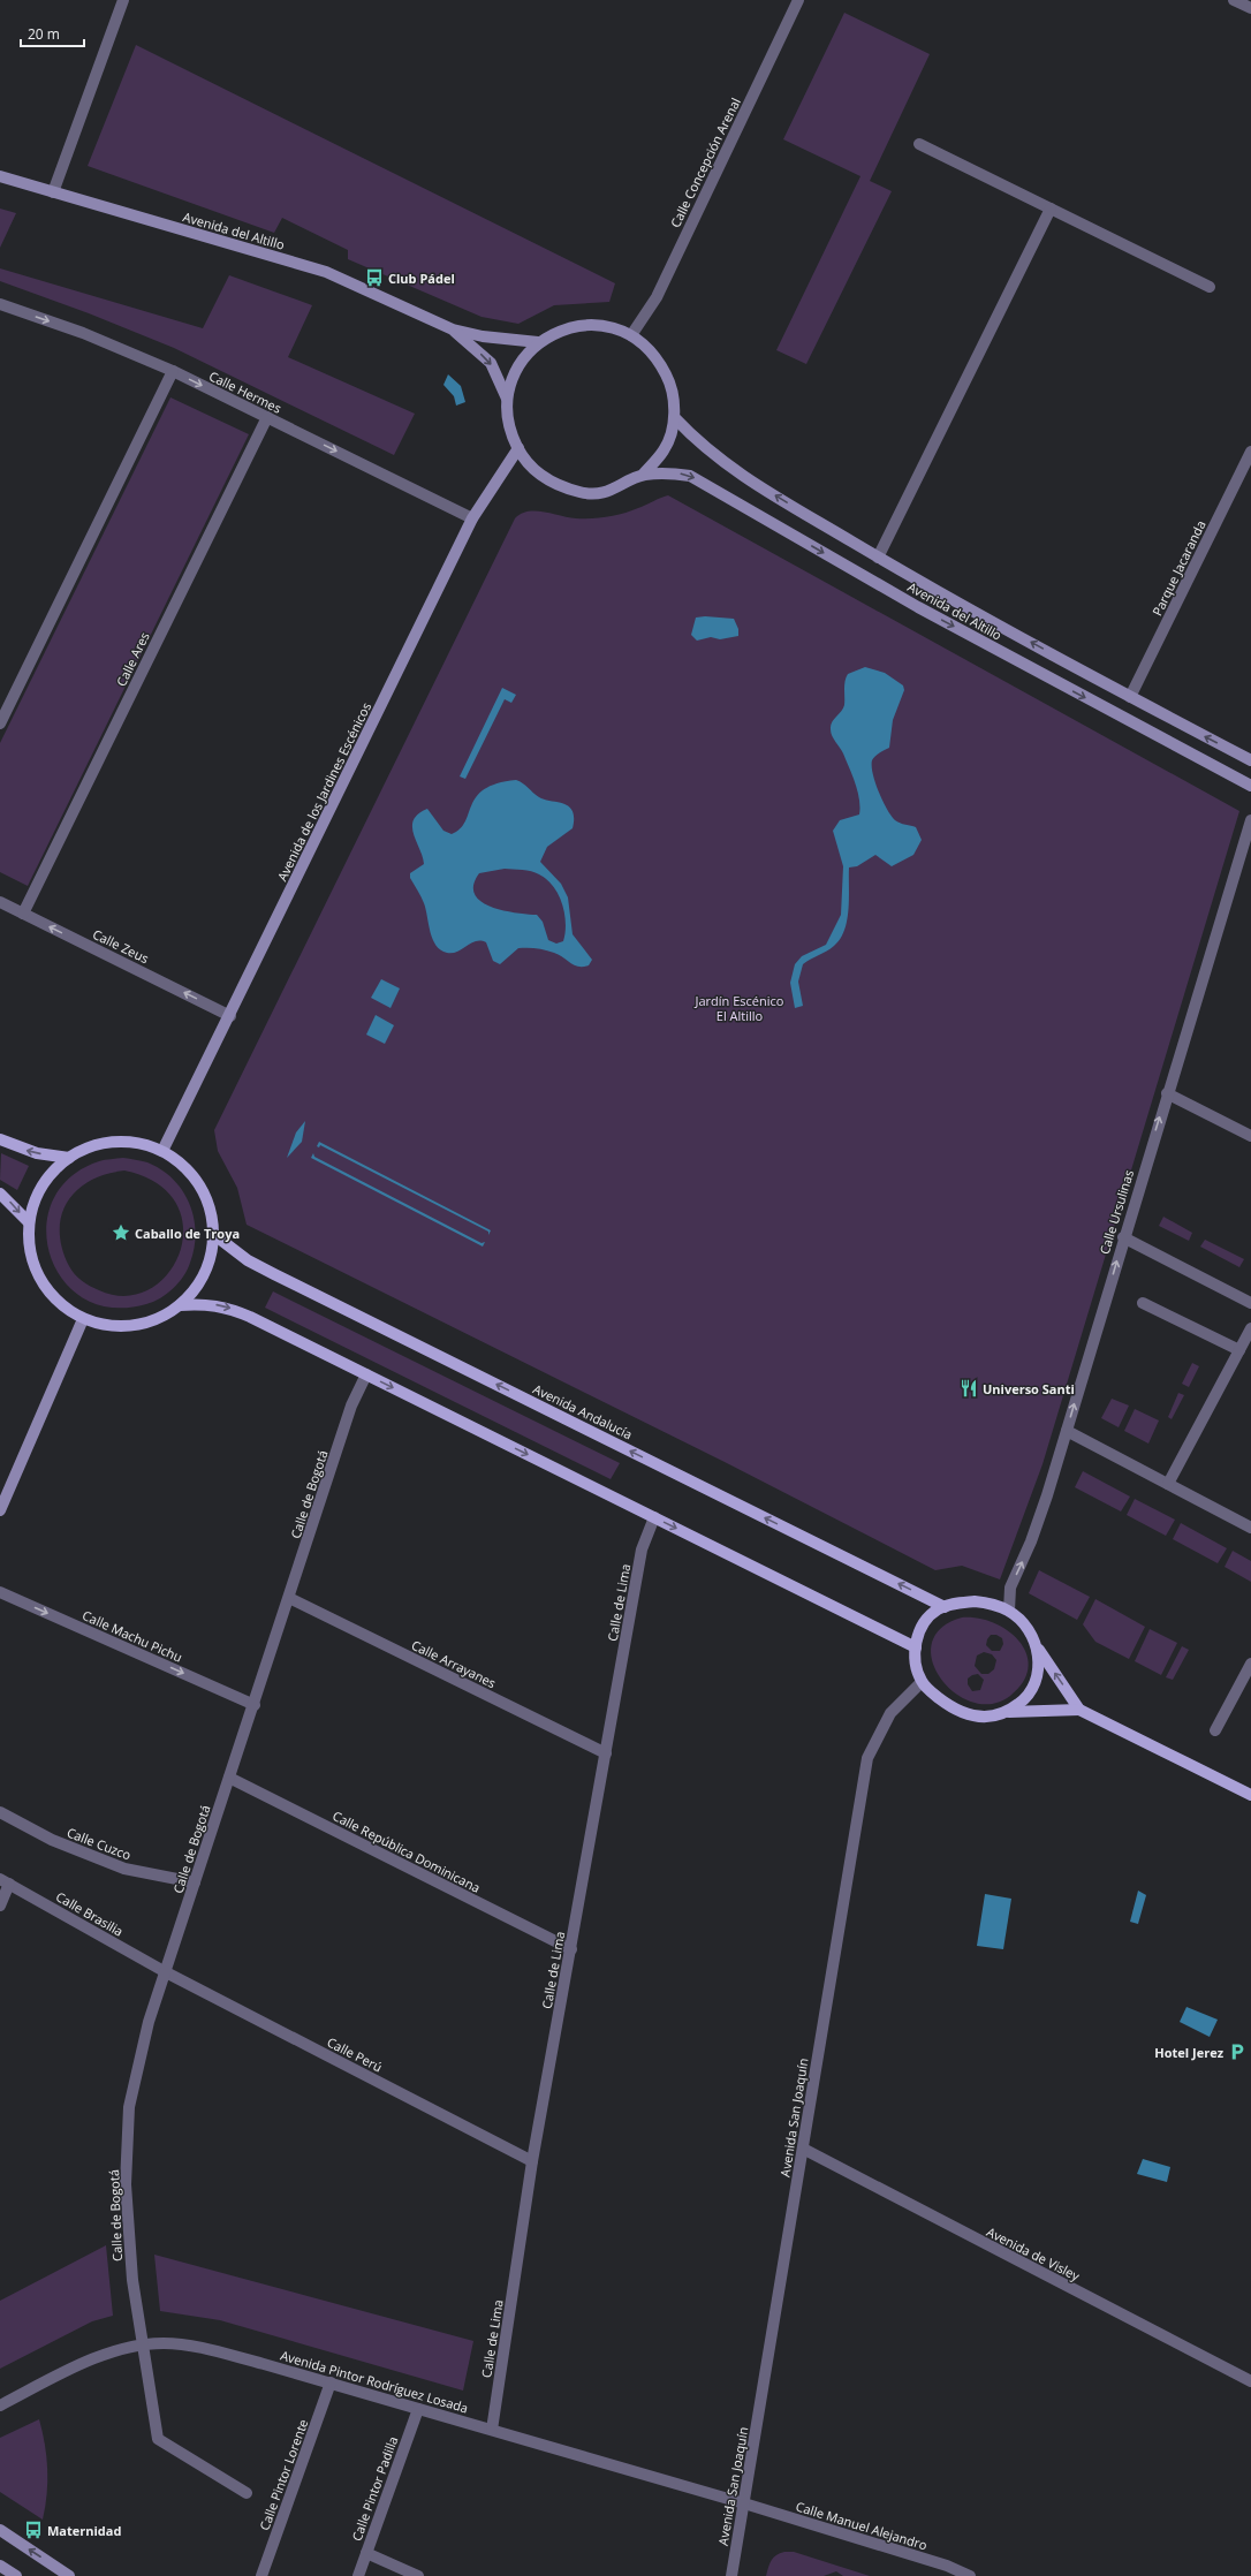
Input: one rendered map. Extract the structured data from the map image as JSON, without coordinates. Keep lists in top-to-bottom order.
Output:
{
  "streets": {
    "main road": ["Avenida Andalucía"],
    "street": [
      "Calle Concepción Arenal",
      "Avenida del Altillo",
      "Calle Hermes",
      "Parque Jacaranda",
      "Calle Ares",
      "Avenida de los Jardines Escénicos",
      "Calle Zeus",
      "Calle Ursulinas",
      "Calle de Bogotá",
      "Calle de Lima",
      "Calle Machu Pichu",
      "Calle Arrayanes",
      "Calle Cuzco",
      "Calle República Dominicana",
      "Calle Brasilia",
      "Calle Perú",
      "Avenida San Joaquín",
      "Avenida de Visley",
      "Avenida Pintor Rodríguez Losada",
      "Calle Pintor Lorente",
      "Calle Pintor Padilla",
      "Calle Manuel Alejandro"
    ]
  },
  "crossings": [
    ["Calle Concepción Arenal", "Avenida del Altillo"],
    ["Avenida del Altillo", "Parque Jacaranda"],
    ["Avenida del Altillo", "Avenida de los Jardines Escénicos"],
    ["Calle Hermes", "Calle Ares"],
    ["Calle Hermes", "Avenida de los Jardines Escénicos"],
    ["Calle Ares", "Calle Zeus"],
    ["Avenida de los Jardines Escénicos", "Calle Zeus"],
    ["Calle Ursulinas", "Avenida Andalucía"],
    ["Calle Ursulinas", "Avenida San Joaquín"],
    ["Avenida Andalucía", "Avenida San Joaquín"],
    ["Calle de Bogotá", "Calle Machu Pichu"],
    ["Calle de Bogotá", "Calle Arrayanes"],
    ["Calle de Bogotá", "Calle Cuzco"],
    ["Calle de Bogotá", "Calle República Dominicana"],
    ["Calle de Bogotá", "Calle Brasilia"],
    ["Calle de Bogotá", "Calle Perú"],
    ["Calle de Bogotá", "Avenida Pintor Rodríguez Losada"],
    ["Calle de Lima", "Calle Arrayanes"],
    ["Calle de Lima", "Calle República Dominicana"],
    ["Calle de Lima", "Calle Perú"],
    ["Calle de Lima", "Avenida Pintor Rodríguez Losada"],
    ["Calle Brasilia", "Calle Perú"],
    ["Avenida San Joaquín", "Avenida de Visley"],
    ["Avenida San Joaquín", "Avenida Pintor Rodríguez Losada"],
    ["Avenida San Joaquín", "Calle Manuel Alejandro"],
    ["Avenida Pintor Rodríguez Losada", "Calle Pintor Lorente"],
    ["Avenida Pintor Rodríguez Losada", "Calle Pintor Padilla"],
    ["Avenida Pintor Rodríguez Losada", "Calle Manuel Alejandro"]
  ],
  "one_way": [
    "Calle Hermes",
    "Calle Zeus",
    "Calle Ursulinas",
    "Calle Machu Pichu"
  ],
  "parks": ["Jardín Escénico El Altillo"],
  "places": {
    "bus stop": ["Club Pádel", "Maternidad"],
    "place": ["Caballo de Troya"],
    "restaurant": ["Universo Santi"],
    "parking": ["Hotel Jerez"]
  },
  "scale_bar": "20 m"
}
